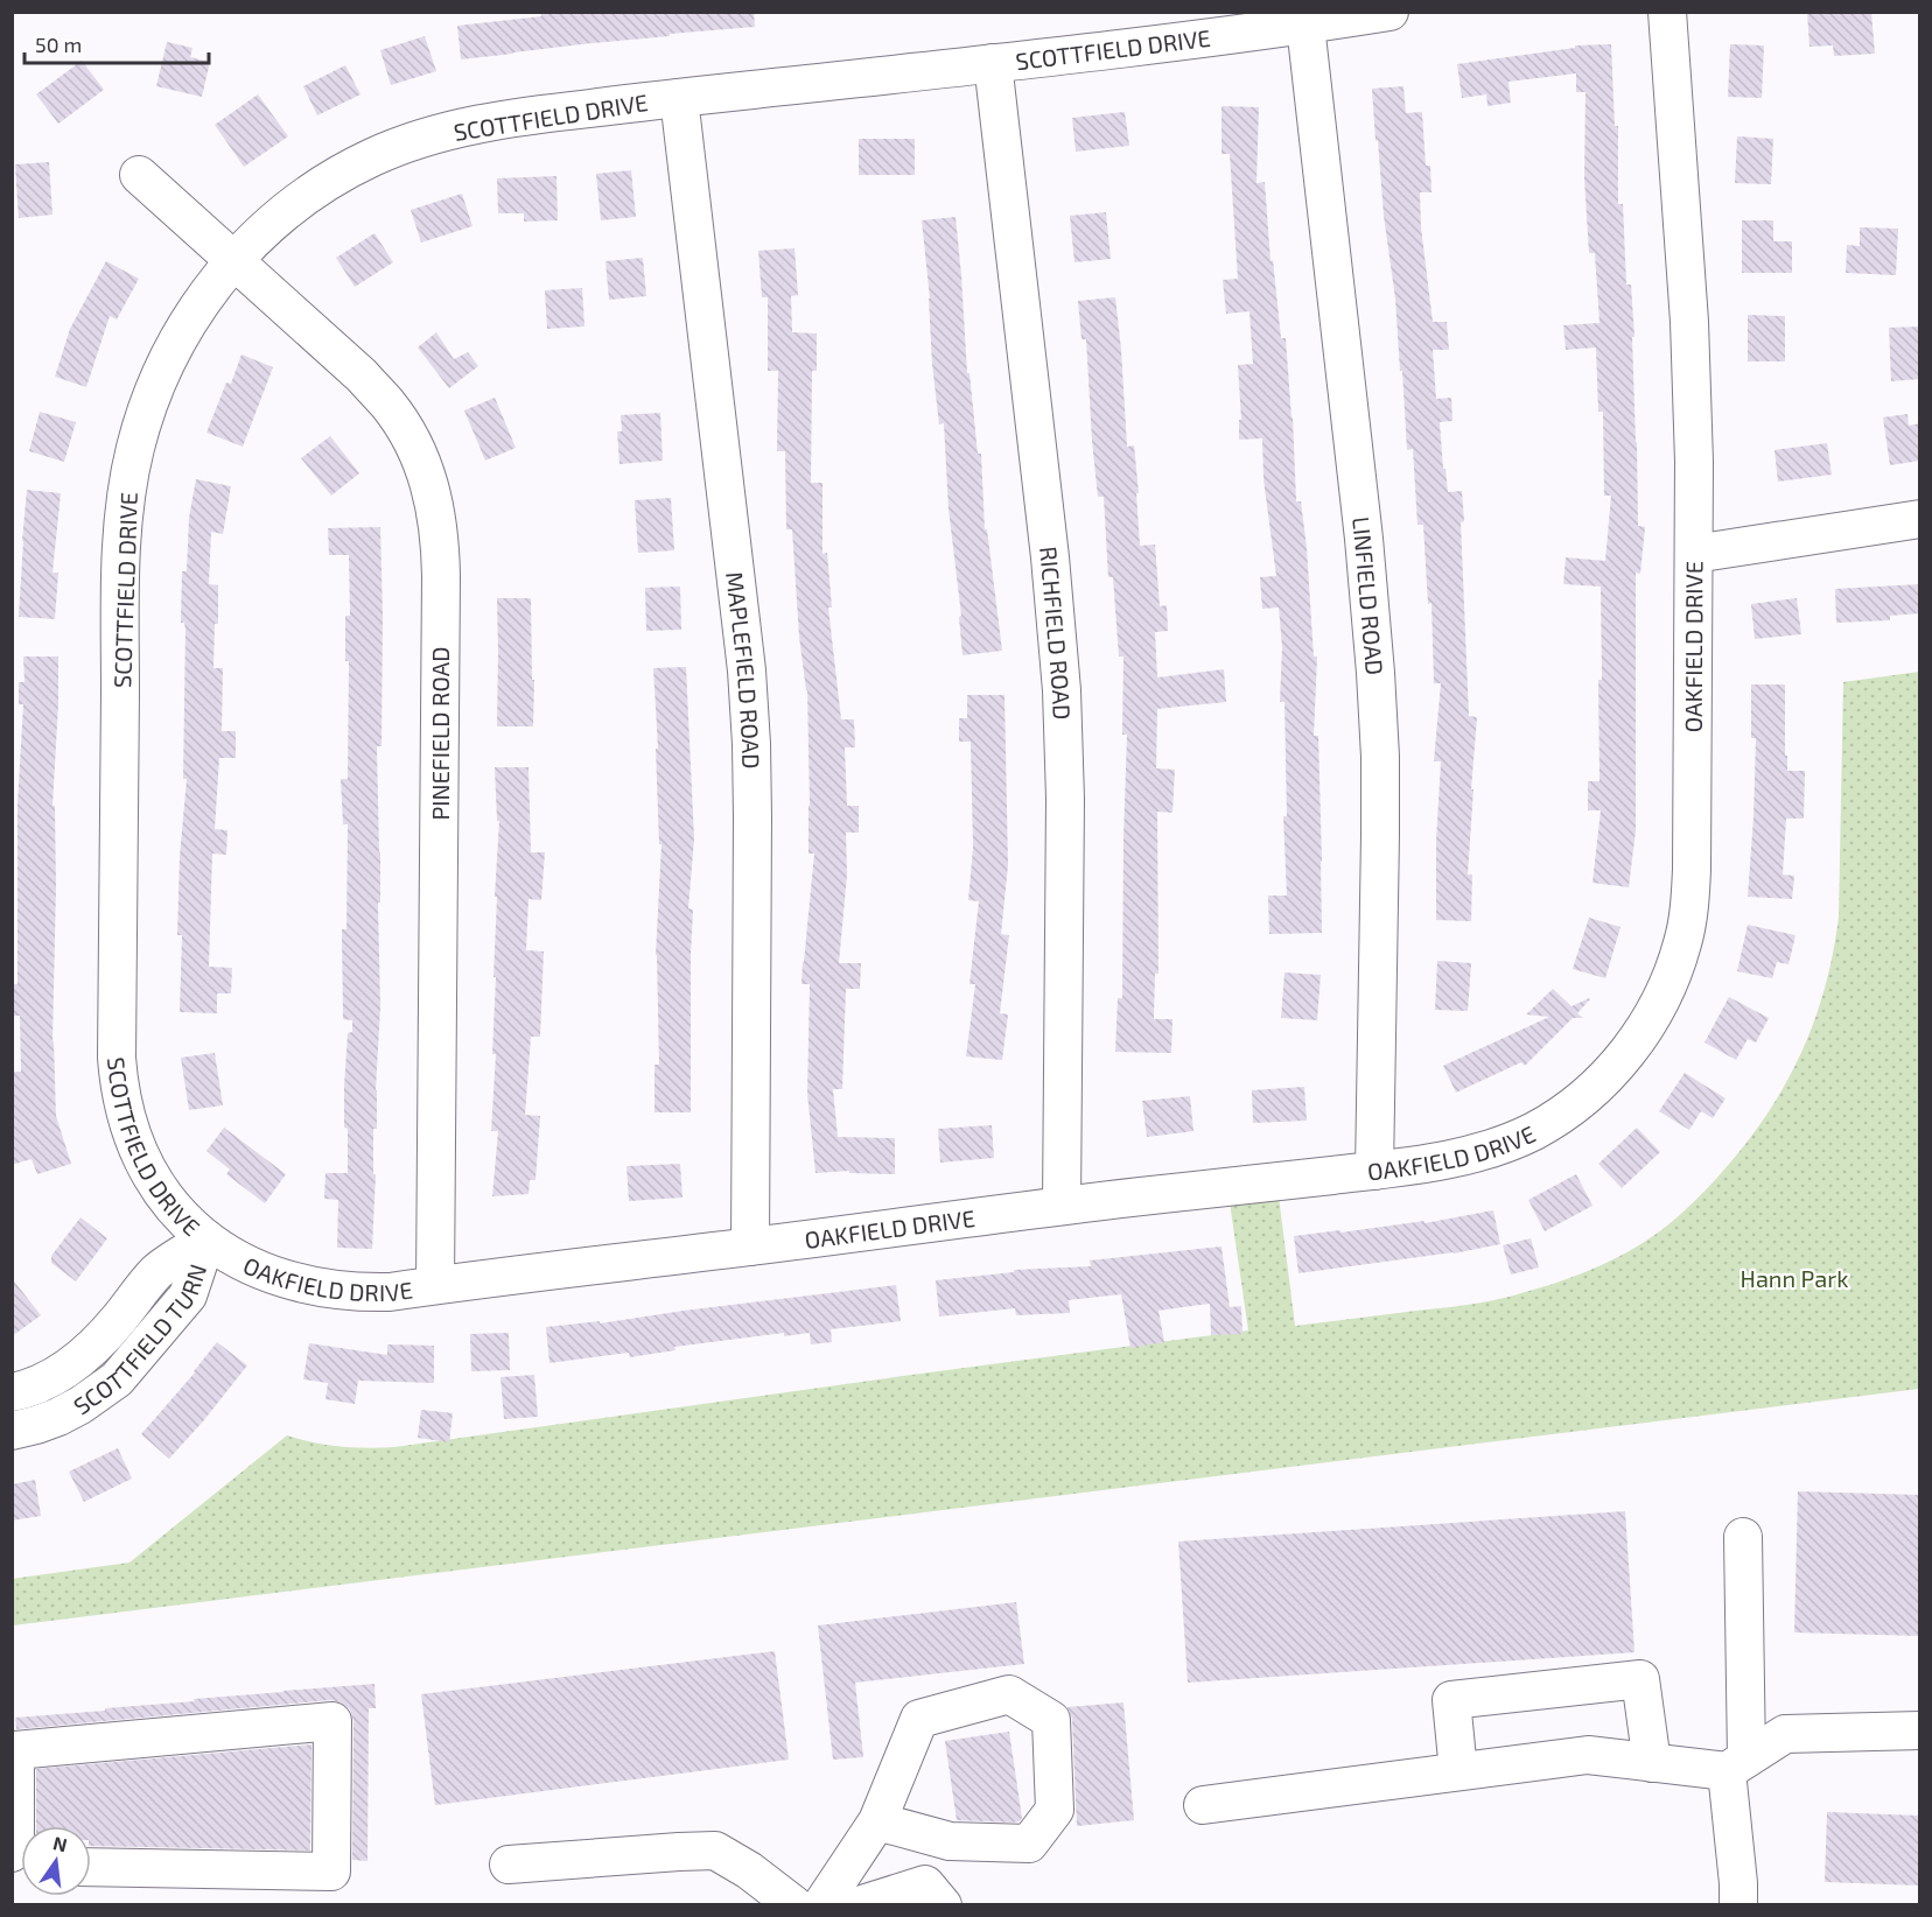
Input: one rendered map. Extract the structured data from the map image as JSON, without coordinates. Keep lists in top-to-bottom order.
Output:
{
  "streets": {
    "street": [
      "SCOTTFIELD DRIVE",
      "LINFIELD ROAD",
      "RICHFIELD ROAD",
      "OAKFIELD DRIVE",
      "MAPLEFIELD ROAD",
      "PINEFIELD ROAD",
      "SCOTTFIELD TURN"
    ]
  },
  "crossings": [
    ["SCOTTFIELD DRIVE", "LINFIELD ROAD"],
    ["SCOTTFIELD DRIVE", "RICHFIELD ROAD"],
    ["SCOTTFIELD DRIVE", "OAKFIELD DRIVE"],
    ["SCOTTFIELD DRIVE", "MAPLEFIELD ROAD"],
    ["SCOTTFIELD DRIVE", "PINEFIELD ROAD"],
    ["SCOTTFIELD DRIVE", "SCOTTFIELD TURN"],
    ["LINFIELD ROAD", "OAKFIELD DRIVE"],
    ["RICHFIELD ROAD", "OAKFIELD DRIVE"],
    ["OAKFIELD DRIVE", "MAPLEFIELD ROAD"],
    ["OAKFIELD DRIVE", "PINEFIELD ROAD"],
    ["OAKFIELD DRIVE", "SCOTTFIELD TURN"]
  ],
  "parks": ["Hann Park"],
  "scale_bar": "50 m",
  "north": "top"
}
